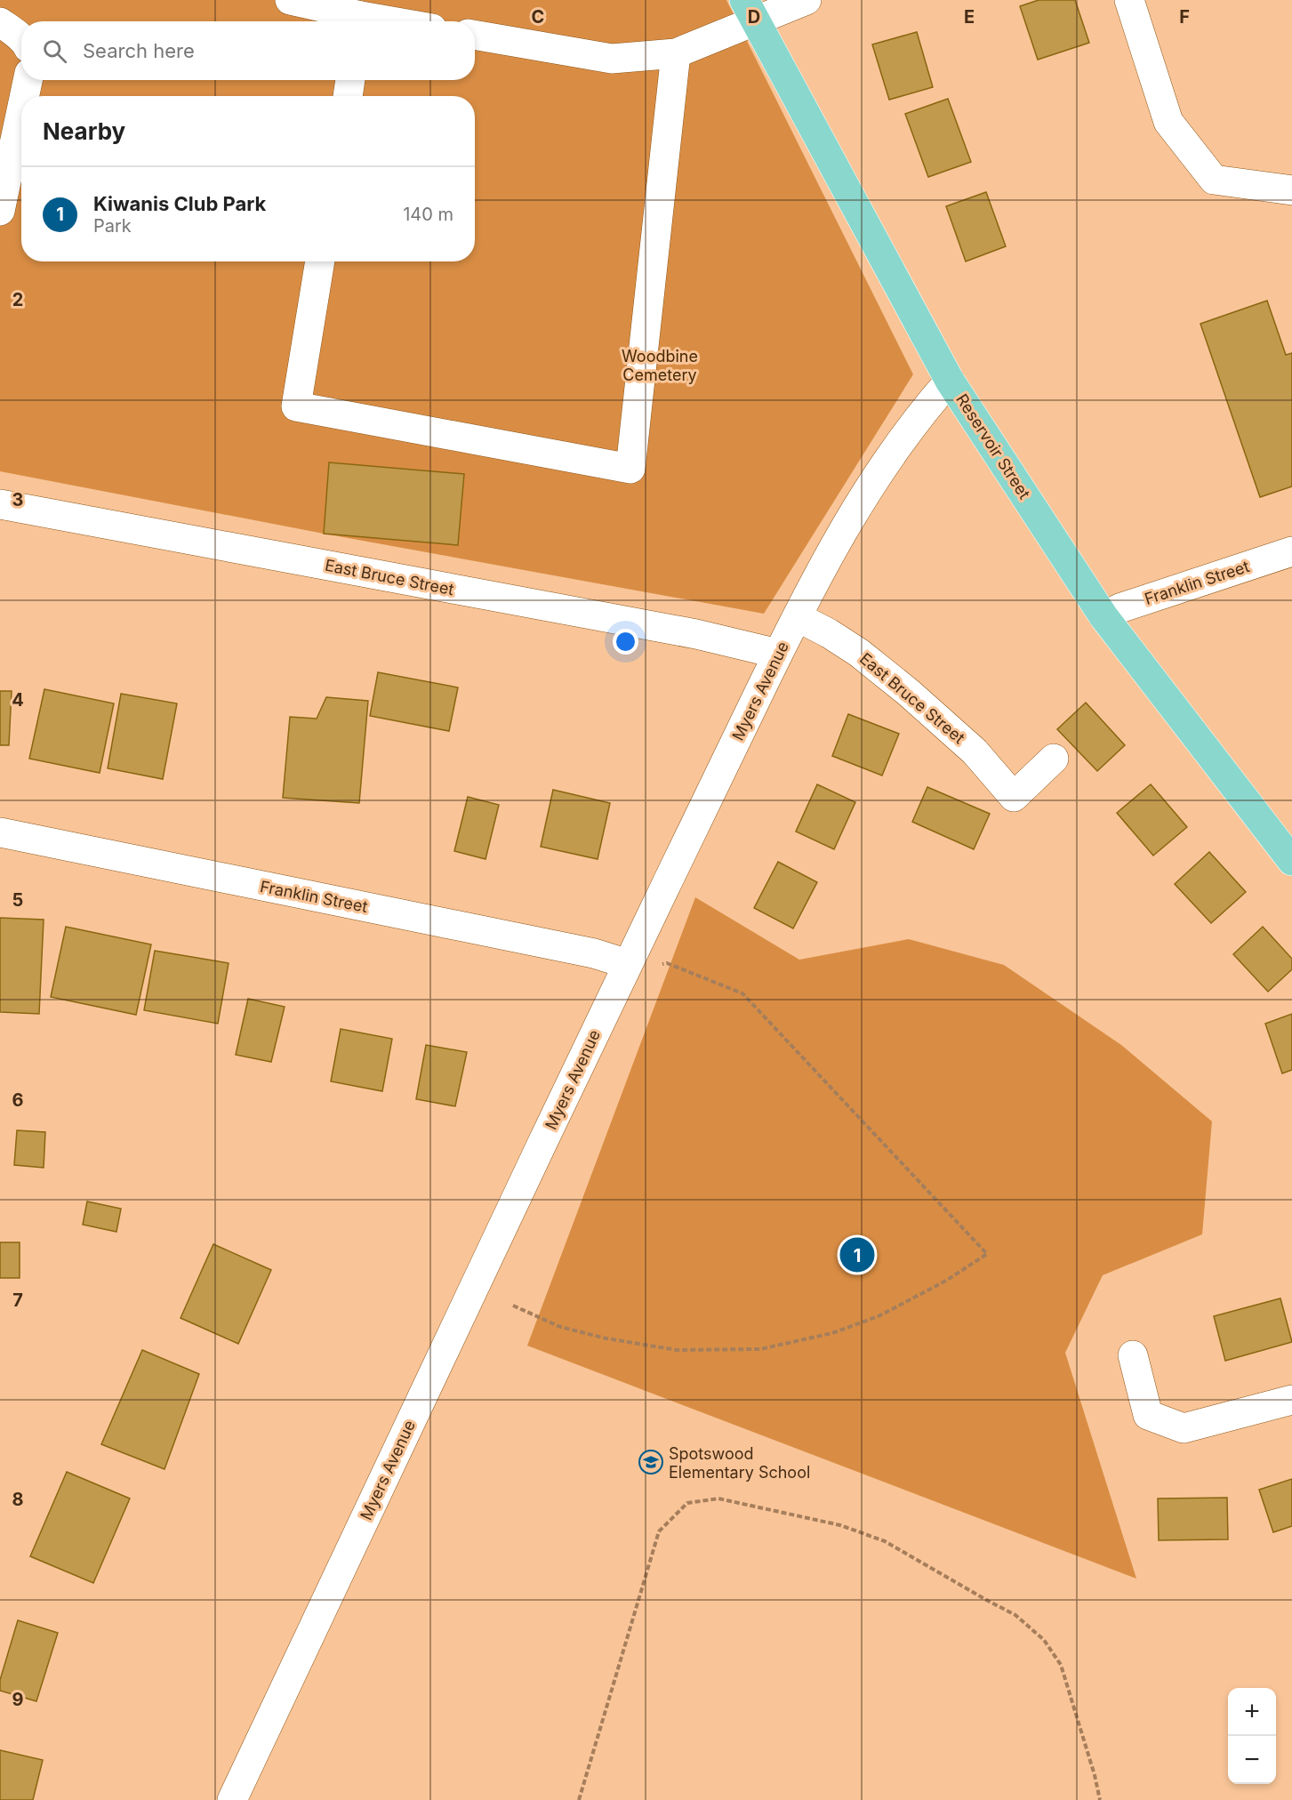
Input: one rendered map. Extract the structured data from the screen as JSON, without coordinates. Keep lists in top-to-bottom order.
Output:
{
  "streets": {
    "main road": ["Reservoir Street"],
    "street": ["East Bruce Street", "Franklin Street", "Myers Avenue"]
  },
  "crossings": [
    ["Reservoir Street", "Franklin Street"],
    ["Reservoir Street", "Myers Avenue"],
    ["East Bruce Street", "Myers Avenue"],
    ["Franklin Street", "Myers Avenue"]
  ],
  "parks": ["Woodbine Cemetery"],
  "places": {
    "school or university": ["Spotswood Elementary School"]
  },
  "page": {
    "search": "Search here",
    "heading": "Nearby",
    "list": [
      {
        "mark": "1",
        "name": "Kiwanis Club Park",
        "note": "Park",
        "value": "140 m"
      }
    ],
    "pins": "1",
    "map_buttons": ["+", "−"]
  },
  "grid": {
    "columns": [
      "C",
      "D",
      "E",
      "F"
    ],
    "rows": [
      "2",
      "3",
      "4",
      "5",
      "6",
      "7",
      "8",
      "9"
    ]
  }
}
